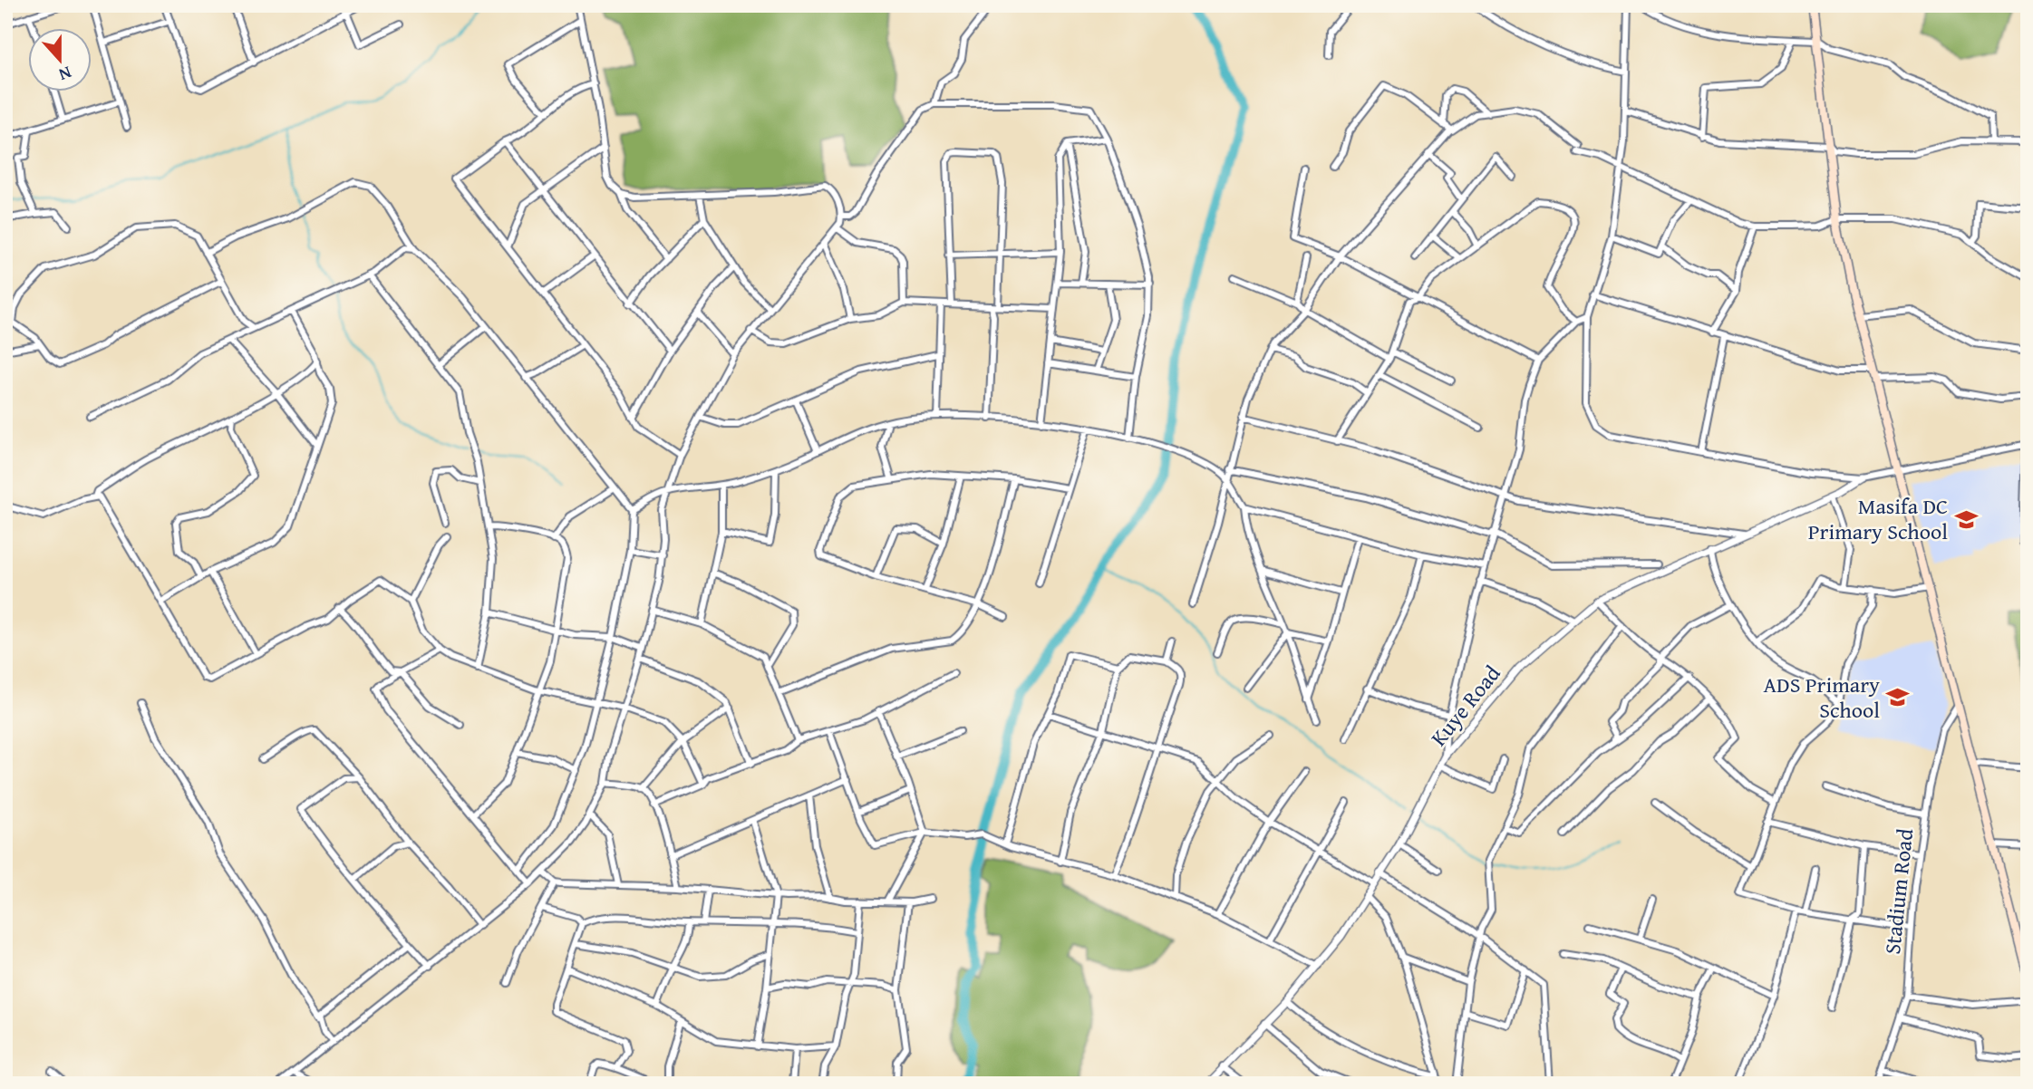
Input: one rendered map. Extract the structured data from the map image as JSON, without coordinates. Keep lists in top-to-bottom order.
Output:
{
  "streets": {
    "street": ["Kuye Road", "Stadium Road"]
  },
  "places": {
    "school or university": ["Masifa DC Primary School", "ADS Primary School"]
  },
  "north": "bottom"
}
